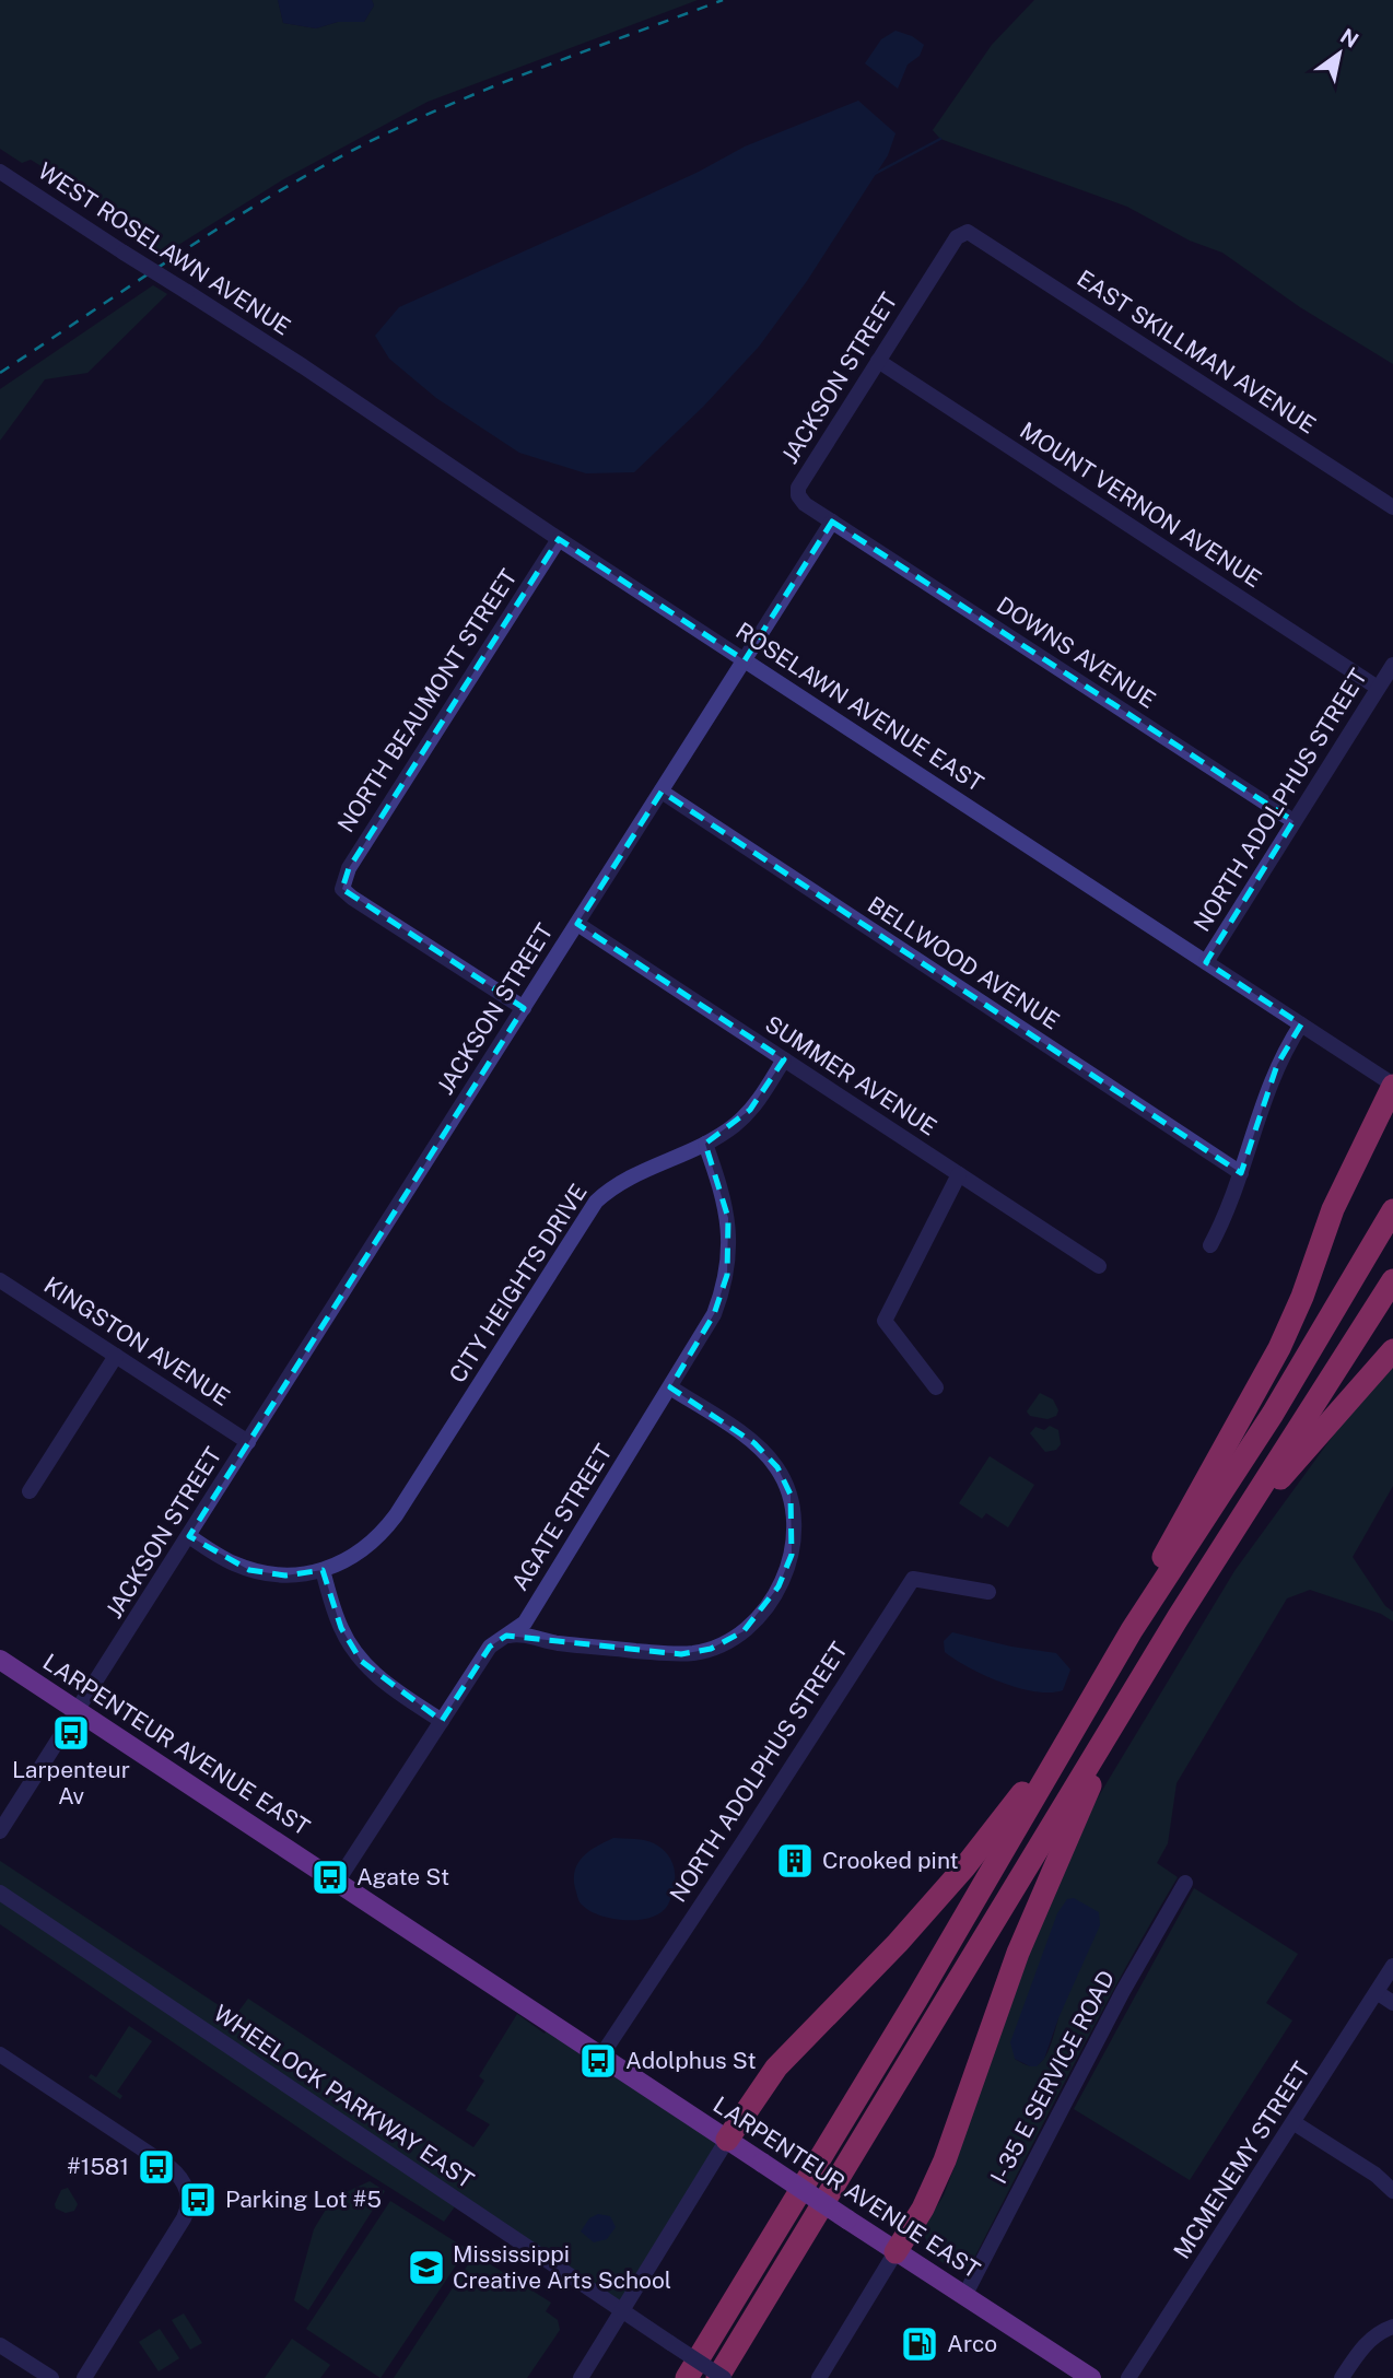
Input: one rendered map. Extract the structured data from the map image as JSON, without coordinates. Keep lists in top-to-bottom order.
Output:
{
  "streets": {
    "main road": ["LARPENTEUR AVENUE EAST"],
    "street": [
      "WEST ROSELAWN AVENUE",
      "EAST SKILLMAN AVENUE",
      "JACKSON STREET",
      "MOUNT VERNON AVENUE",
      "DOWNS AVENUE",
      "NORTH BEAUMONT STREET",
      "ROSELAWN AVENUE EAST",
      "NORTH ADOLPHUS STREET",
      "BELLWOOD AVENUE",
      "SUMMER AVENUE",
      "CITY HEIGHTS DRIVE",
      "KINGSTON AVENUE",
      "AGATE STREET",
      "I- 35 E SERVICE ROAD",
      "WHEELOCK PARKWAY EAST",
      "MCMENEMY STREET"
    ]
  },
  "crossings": [
    ["WEST ROSELAWN AVENUE", "ROSELAWN AVENUE EAST"],
    ["EAST SKILLMAN AVENUE", "JACKSON STREET"],
    ["JACKSON STREET", "MOUNT VERNON AVENUE"],
    ["JACKSON STREET", "DOWNS AVENUE"],
    ["JACKSON STREET", "NORTH BEAUMONT STREET"],
    ["JACKSON STREET", "ROSELAWN AVENUE EAST"],
    ["JACKSON STREET", "BELLWOOD AVENUE"],
    ["JACKSON STREET", "SUMMER AVENUE"],
    ["JACKSON STREET", "KINGSTON AVENUE"],
    ["JACKSON STREET", "LARPENTEUR AVENUE EAST"],
    ["MOUNT VERNON AVENUE", "NORTH ADOLPHUS STREET"],
    ["DOWNS AVENUE", "NORTH ADOLPHUS STREET"],
    ["NORTH BEAUMONT STREET", "ROSELAWN AVENUE EAST"],
    ["ROSELAWN AVENUE EAST", "NORTH ADOLPHUS STREET"],
    ["NORTH ADOLPHUS STREET", "LARPENTEUR AVENUE EAST"],
    ["SUMMER AVENUE", "CITY HEIGHTS DRIVE"],
    ["CITY HEIGHTS DRIVE", "AGATE STREET"],
    ["AGATE STREET", "LARPENTEUR AVENUE EAST"],
    ["LARPENTEUR AVENUE EAST", "I- 35 E SERVICE ROAD"]
  ],
  "places": {
    "bus stop": [
      "Larpenteur Av",
      "Agate St",
      "Adolphus St",
      "#1581",
      "Parking Lot #5"
    ],
    "building": ["Crooked pint"],
    "school or university": ["Mississippi Creative Arts School"],
    "fuel station": ["Arco"]
  },
  "north": "top right"
}
